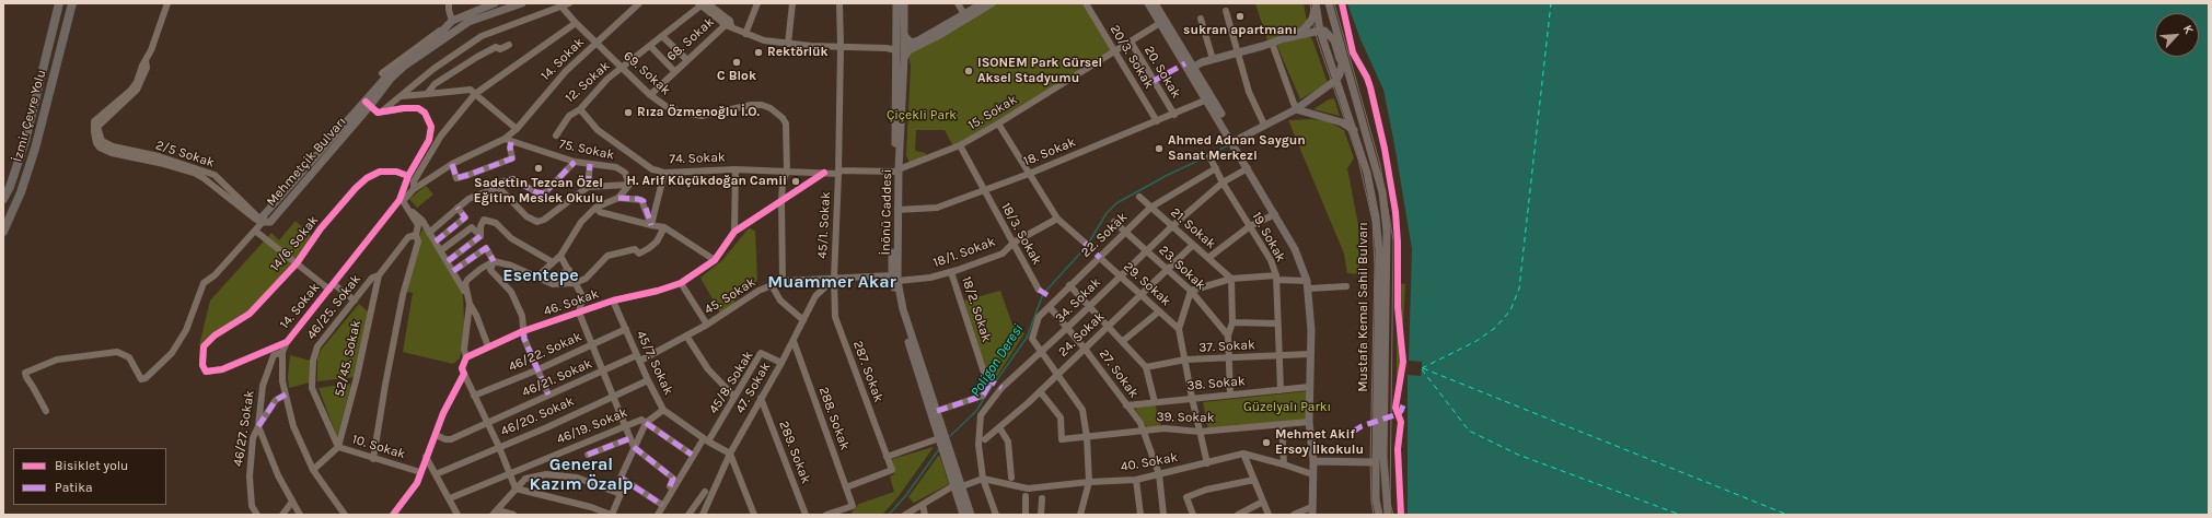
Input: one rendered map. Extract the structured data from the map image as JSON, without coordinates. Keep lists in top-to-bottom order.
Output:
{
  "streets": {
    "highway": ["İzmir Çevre Yolu"],
    "main road": ["Mehmetçik Bulvarı", "İnönü Caddesi", "Mustafa Kemal Sahil Bulvarı"],
    "street": [
      "68. Sokak",
      "20/3. Sokak",
      "14. Sokak",
      "20. Sokak",
      "69. Sokak",
      "12. Sokak",
      "15. Sokak",
      "75. Sokak",
      "18. Sokak",
      "2/5 Sokak",
      "74. Sokak",
      "45/1. Sokak",
      "21. Sokak",
      "18/3. Sokak",
      "22. Sokak",
      "19. Sokak",
      "14/6. Sokak",
      "18/1. Sokak",
      "23. Sokak",
      "29. Sokak",
      "45. Sokak",
      "34. Sokak",
      "46. Sokak",
      "46/25. Sokak",
      "18/2. Sokak",
      "24. Sokak",
      "37. Sokak",
      "46/22. Sokak",
      "52/45. Sokak",
      "45/7. Sokak",
      "287. Sokak",
      "27. Sokak",
      "46/21. Sokak",
      "45/8. Sokak",
      "38. Sokak",
      "47. Sokak",
      "46/20. Sokak",
      "39. Sokak",
      "288. Sokak",
      "46/19. Sokak",
      "46/27. Sokak",
      "10. Sokak",
      "289. Sokak",
      "40. Sokak"
    ]
  },
  "crossings": [
    ["68. Sokak", "69. Sokak"],
    ["20/3. Sokak", "15. Sokak"],
    ["20/3. Sokak", "18. Sokak"],
    ["14. Sokak", "69. Sokak"],
    ["14. Sokak", "75. Sokak"],
    ["14. Sokak", "14/6. Sokak"],
    ["20. Sokak", "15. Sokak"],
    ["20. Sokak", "18. Sokak"],
    ["69. Sokak", "12. Sokak"],
    ["69. Sokak", "74. Sokak"],
    ["69. Sokak", "45. Sokak"],
    ["69. Sokak", "46. Sokak"],
    ["12. Sokak", "74. Sokak"],
    ["15. Sokak", "74. Sokak"],
    ["15. Sokak", "İnönü Caddesi"],
    ["15. Sokak", "18/3. Sokak"],
    ["18. Sokak", "İnönü Caddesi"],
    ["18. Sokak", "18/3. Sokak"],
    ["2/5 Sokak", "Mehmetçik Bulvarı"],
    ["74. Sokak", "İnönü Caddesi"],
    ["74. Sokak", "45/1. Sokak"],
    ["74. Sokak", "46. Sokak"],
    ["İnönü Caddesi", "18/1. Sokak"],
    ["İnönü Caddesi", "45. Sokak"],
    ["İnönü Caddesi", "18/2. Sokak"],
    ["45/1. Sokak", "45. Sokak"],
    ["45/1. Sokak", "287. Sokak"],
    ["45/1. Sokak", "47. Sokak"],
    ["21. Sokak", "22. Sokak"],
    ["21. Sokak", "34. Sokak"],
    ["21. Sokak", "24. Sokak"],
    ["18/3. Sokak", "18/1. Sokak"],
    ["22. Sokak", "19. Sokak"],
    ["22. Sokak", "23. Sokak"],
    ["22. Sokak", "29. Sokak"],
    ["22. Sokak", "34. Sokak"],
    ["22. Sokak", "27. Sokak"],
    ["19. Sokak", "34. Sokak"],
    ["19. Sokak", "37. Sokak"],
    ["19. Sokak", "38. Sokak"],
    ["18/1. Sokak", "45. Sokak"],
    ["18/1. Sokak", "18/2. Sokak"],
    ["23. Sokak", "34. Sokak"],
    ["23. Sokak", "24. Sokak"],
    ["29. Sokak", "34. Sokak"],
    ["29. Sokak", "24. Sokak"],
    ["45. Sokak", "45/7. Sokak"],
    ["45. Sokak", "287. Sokak"],
    ["45. Sokak", "46/21. Sokak"],
    ["45. Sokak", "47. Sokak"],
    ["34. Sokak", "27. Sokak"],
    ["34. Sokak", "40. Sokak"],
    ["46. Sokak", "45/7. Sokak"],
    ["46/25. Sokak", "52/45. Sokak"],
    ["46/25. Sokak", "10. Sokak"],
    ["24. Sokak", "27. Sokak"],
    ["24. Sokak", "39. Sokak"],
    ["46/22. Sokak", "45/7. Sokak"],
    ["52/45. Sokak", "10. Sokak"],
    ["45/7. Sokak", "46/21. Sokak"],
    ["45/7. Sokak", "45/8. Sokak"],
    ["45/7. Sokak", "47. Sokak"],
    ["45/7. Sokak", "46/20. Sokak"],
    ["287. Sokak", "47. Sokak"],
    ["287. Sokak", "288. Sokak"],
    ["27. Sokak", "38. Sokak"],
    ["27. Sokak", "39. Sokak"],
    ["27. Sokak", "40. Sokak"],
    ["45/8. Sokak", "47. Sokak"],
    ["47. Sokak", "288. Sokak"],
    ["47. Sokak", "289. Sokak"]
  ],
  "districts": ["Esentepe", "Muammer Akar", "General Kazım Özalp"],
  "water": ["Poligon Deresi"],
  "parks": ["Çiçekli Park", "Güzelyalı Parkı"],
  "places": [
    "sukran apartmanı",
    "Rektörlük",
    "C Blok",
    "ISONEM Park Gürsel Aksel Stadyumu",
    "Rıza Özmenoğlu İ.O.",
    "Ahmed Adnan Saygun Sanat Merkezi",
    "Sadettin Tezcan Özel Eğitim Meslek Okulu",
    "H. Arif Küçükdoğan Camii",
    "Mehmet Akif Ersoy İlkokulu"
  ],
  "legend": ["Bisiklet yolu", "Patika"],
  "north": "top right"
}
